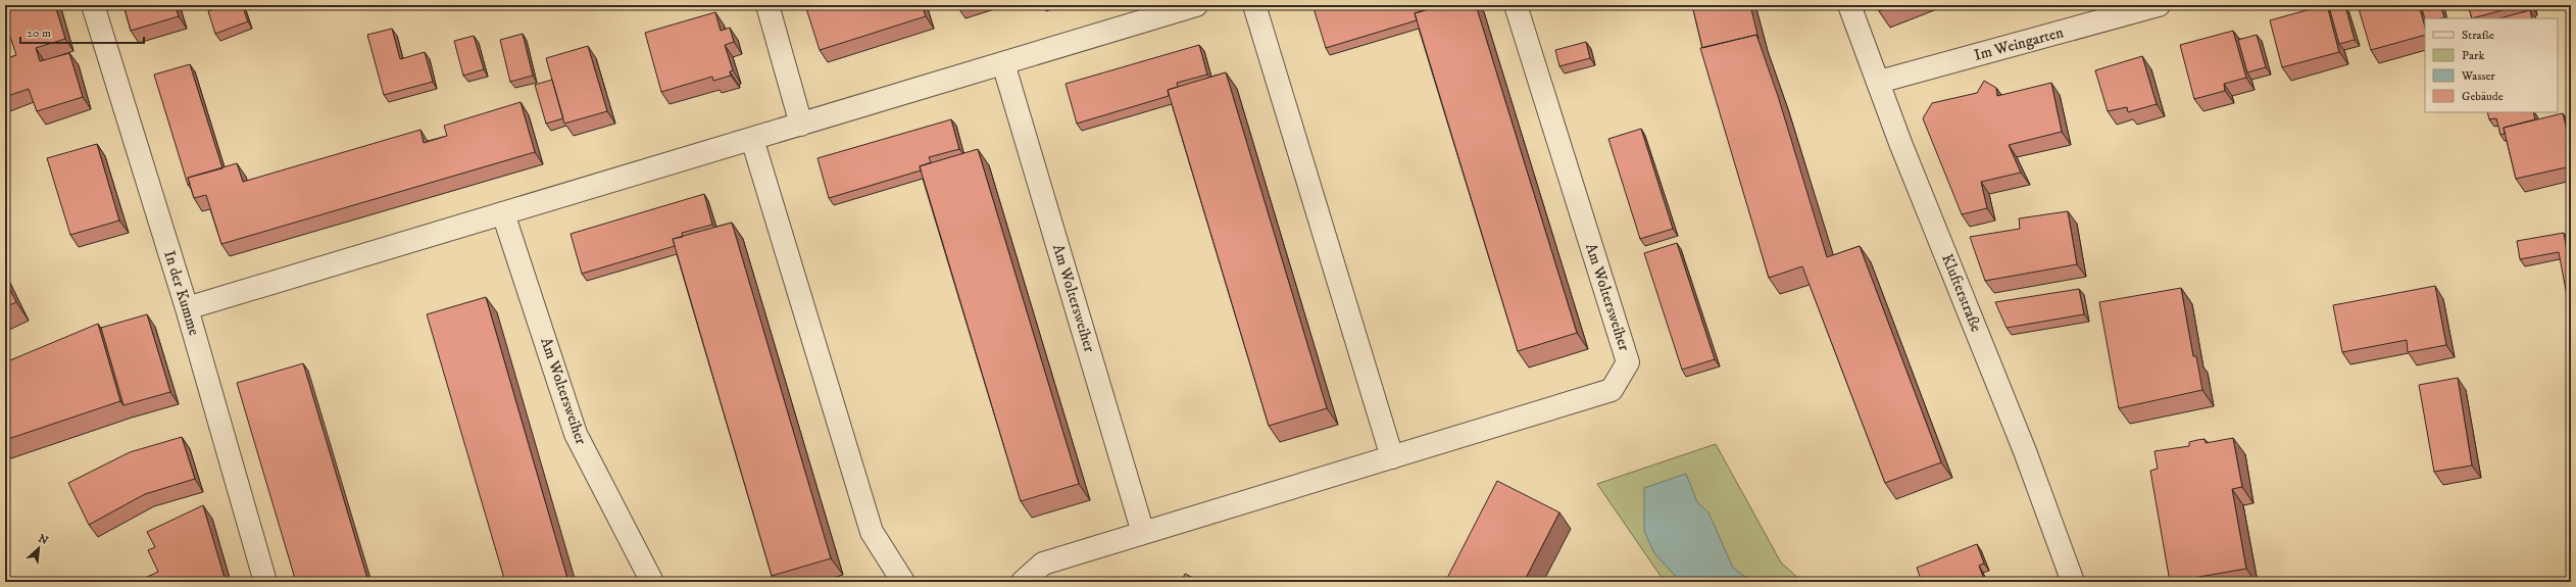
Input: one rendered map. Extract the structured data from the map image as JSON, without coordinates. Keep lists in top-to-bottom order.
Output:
{
  "streets": {
    "street": [
      "Im Weingarten",
      "In der Kumme",
      "Klufterstraße",
      "Am Woltersweiher"
    ]
  },
  "crossings": [
    ["Im Weingarten", "Klufterstraße"]
  ],
  "legend": [
    "Straße",
    "Park",
    "Wasser",
    "Gebäude"
  ],
  "scale_bar": "20 m",
  "north": "top right"
}
